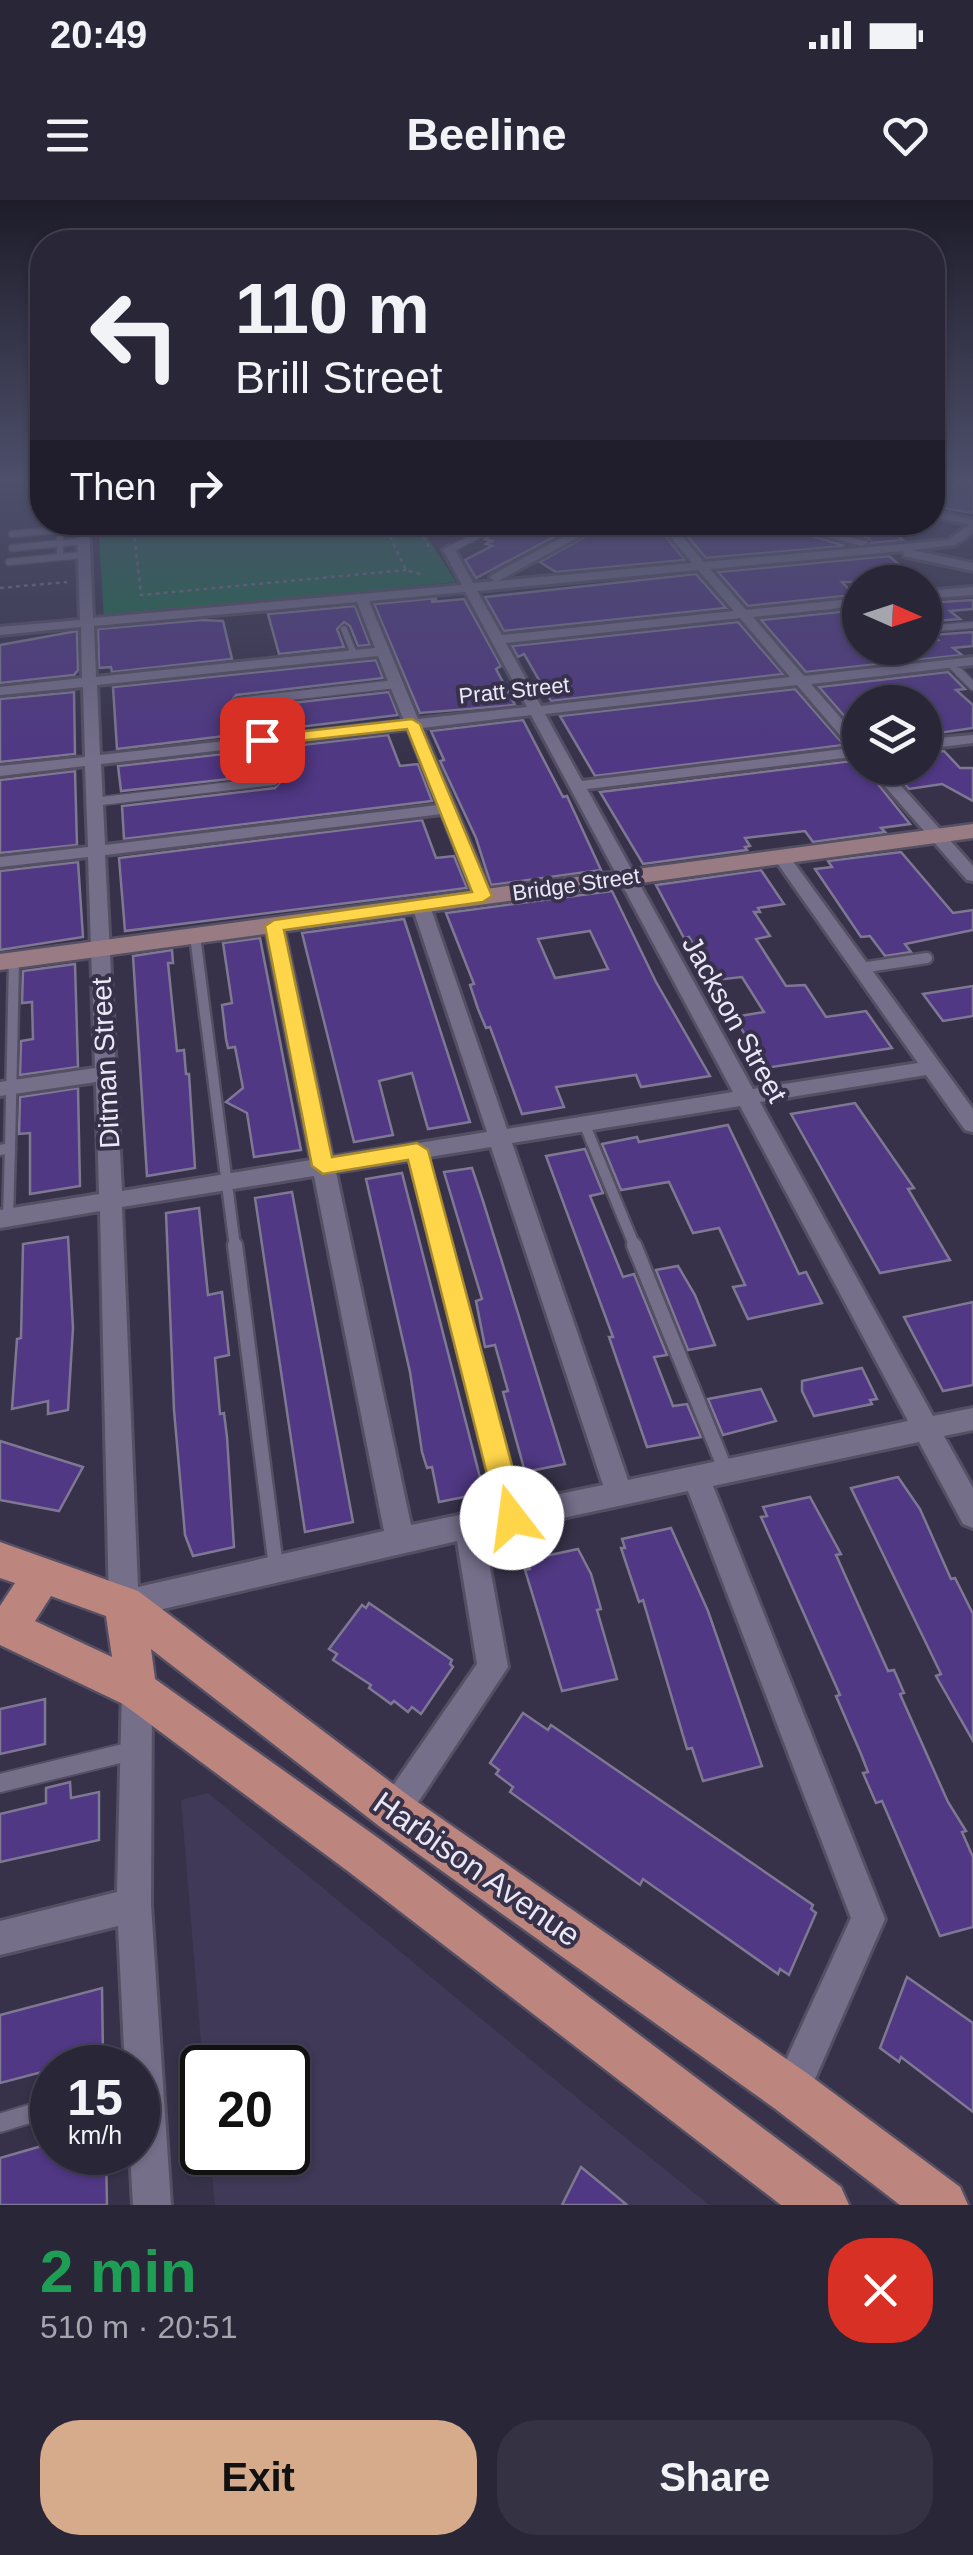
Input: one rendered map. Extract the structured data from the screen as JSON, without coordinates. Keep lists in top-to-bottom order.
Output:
{
  "streets": {
    "main road": ["Bridge Street", "Harbison Avenue"],
    "street": ["Pratt Street", "Jackson Street", "Ditman Street"]
  },
  "crossings": [
    ["Pratt Street", "Jackson Street"],
    ["Pratt Street", "Ditman Street"],
    ["Bridge Street", "Jackson Street"],
    ["Bridge Street", "Ditman Street"],
    ["Ditman Street", "Harbison Avenue"]
  ],
  "north": "right",
  "page": {
    "status": "20:49",
    "header": "Beeline",
    "turn": ["110 m", "Brill Street"],
    "then": "Then",
    "speed": "15 km/h",
    "limit": "20",
    "heading": ["2 min", "510 m · 20:51"],
    "buttons": ["Exit", "Share"]
  }
}
